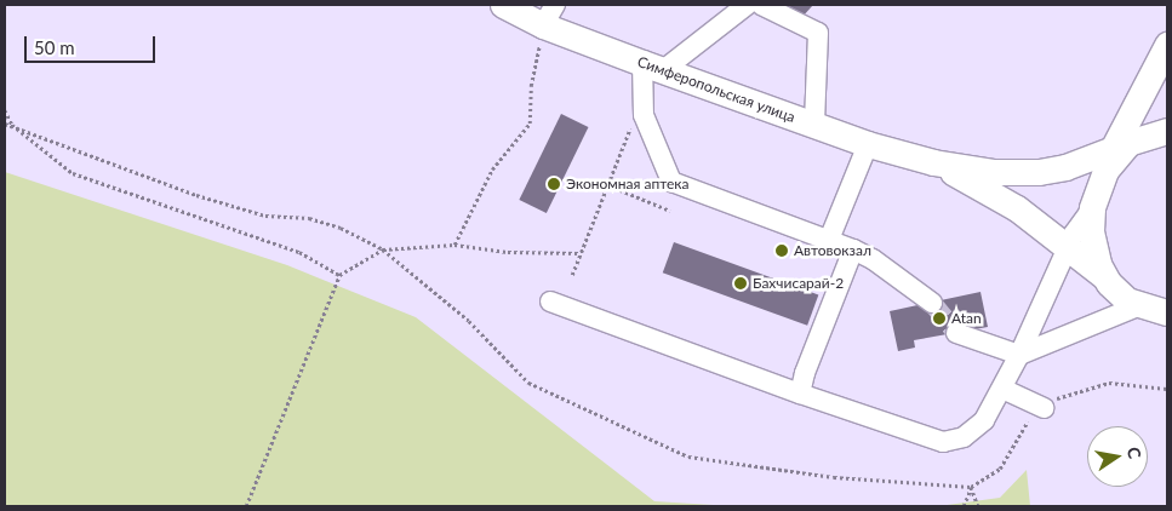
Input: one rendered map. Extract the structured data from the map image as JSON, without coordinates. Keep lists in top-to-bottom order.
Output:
{
  "streets": {
    "main road": ["Симферопольская улица"]
  },
  "places": [
    "Экономная аптека",
    "Автовокзал",
    "Бахчисарай-2",
    "Atan"
  ],
  "scale_bar": "50 m",
  "north": "right"
}
